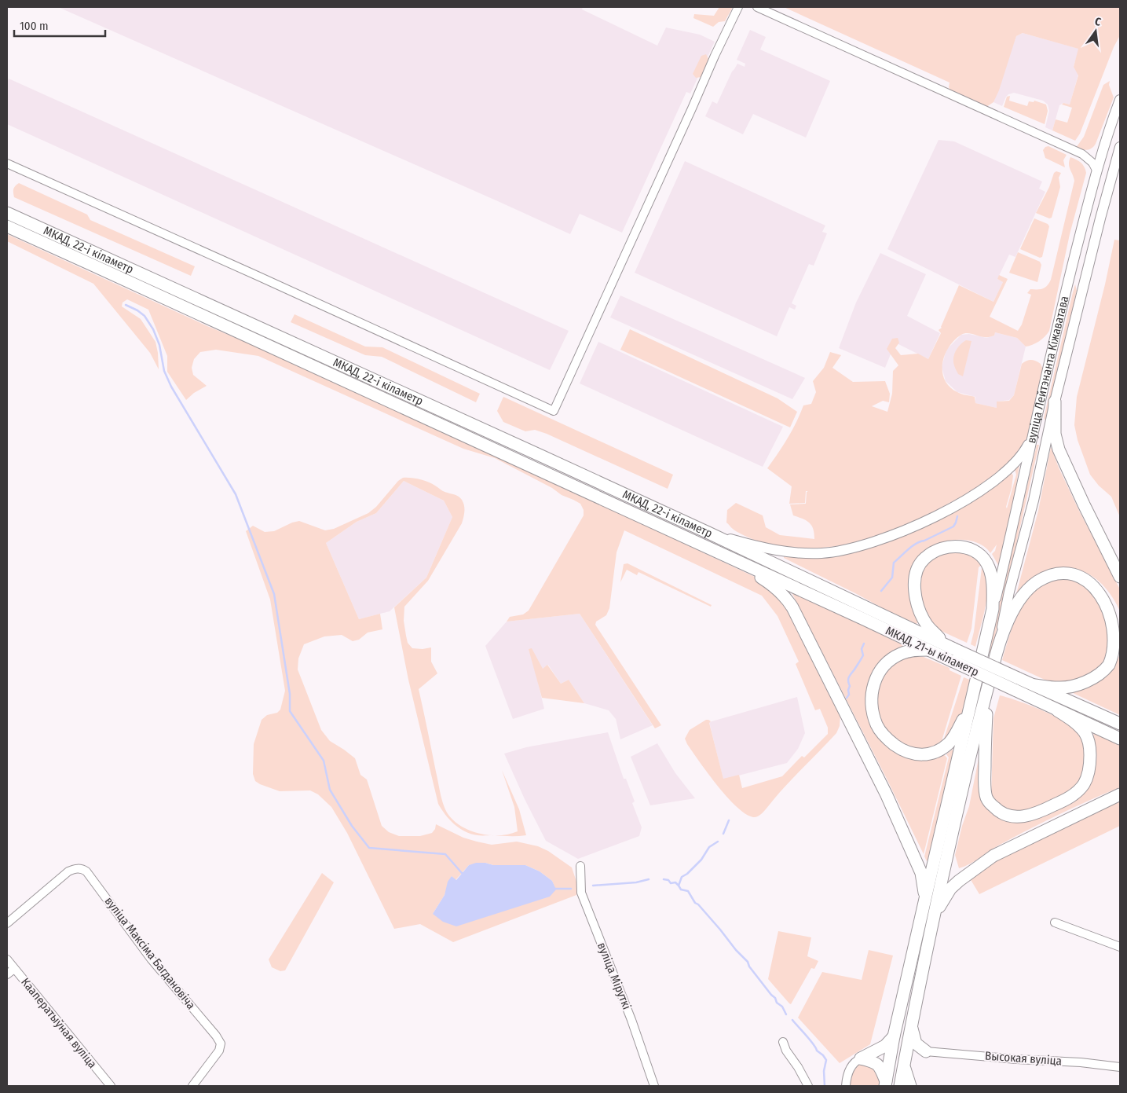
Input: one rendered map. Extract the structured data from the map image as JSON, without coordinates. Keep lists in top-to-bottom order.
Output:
{
  "streets": {
    "highway": ["МКАД, 22-і кіламетр", "вуліца Лейтэнанта Кіжаватава", "МКАД, 21-ы кіламетр"],
    "street": [
      "вуліца Максіма Багдановіча",
      "вуліца Міруткі",
      "Кааператыўная вуліца",
      "Высокая вуліца"
    ]
  },
  "crossings": [
    ["МКАД, 22-і кіламетр", "МКАД, 21-ы кіламетр"]
  ],
  "scale_bar": "100 m",
  "north": "top"
}
